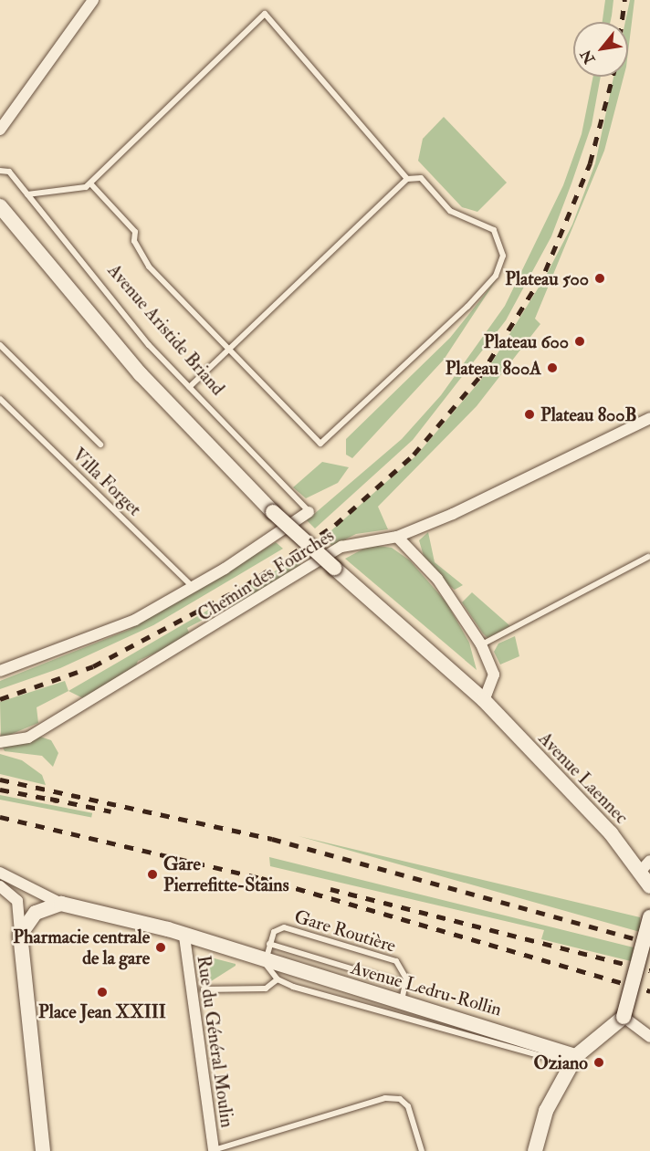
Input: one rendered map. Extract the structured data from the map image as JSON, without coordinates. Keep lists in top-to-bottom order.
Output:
{
  "streets": {
    "main road": ["Avenue Laennec", "Avenue Ledru-Rollin"],
    "street": ["Chemin des Fourches", "Rue du Général Moulin"],
    "lane": ["Avenue Aristide Briand", "Villa Forget", "Gare Routière"]
  },
  "crossings": [
    ["Avenue Ledru-Rollin", "Rue du Général Moulin"]
  ],
  "places": [
    "Plateau 500",
    "Plateau 600",
    "Plateau 800A",
    "Plateau 800B",
    "Gare Pierrefitte-Stains",
    "Pharmacie centrale de la gare",
    "Place Jean XXIII",
    "Oziano"
  ],
  "north": "bottom left"
}
